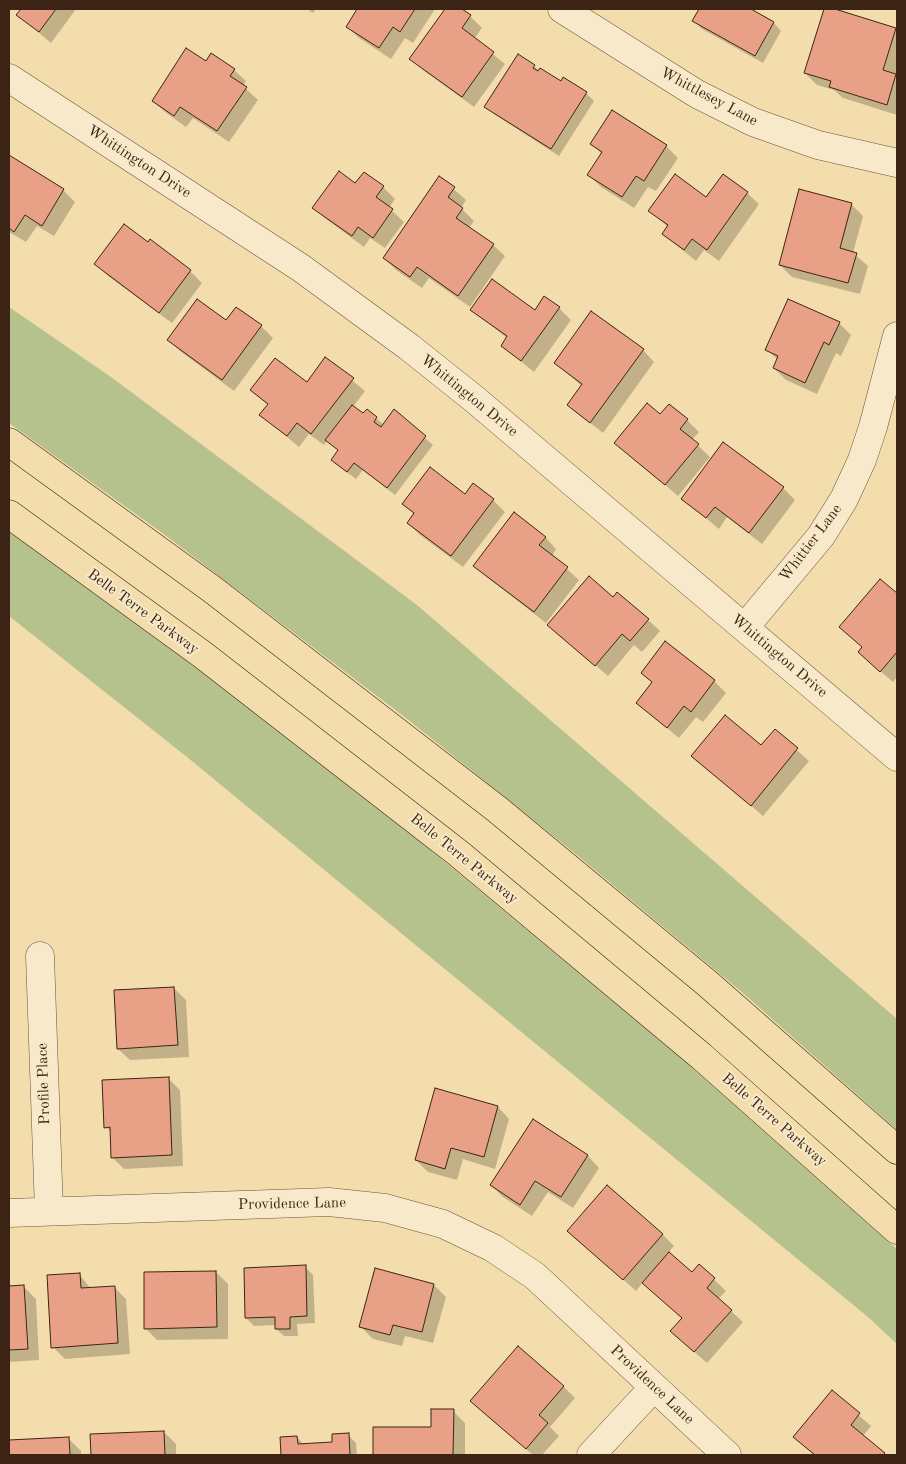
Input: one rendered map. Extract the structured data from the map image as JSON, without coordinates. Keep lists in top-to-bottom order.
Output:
{
  "streets": {
    "main road": ["Belle Terre Parkway"],
    "street": [
      "Whittlesey Lane",
      "Whittington Drive",
      "Whittier Lane",
      "Profile Place",
      "Providence Lane"
    ]
  },
  "crossings": [
    ["Whittington Drive", "Whittier Lane"],
    ["Profile Place", "Providence Lane"]
  ]
}
